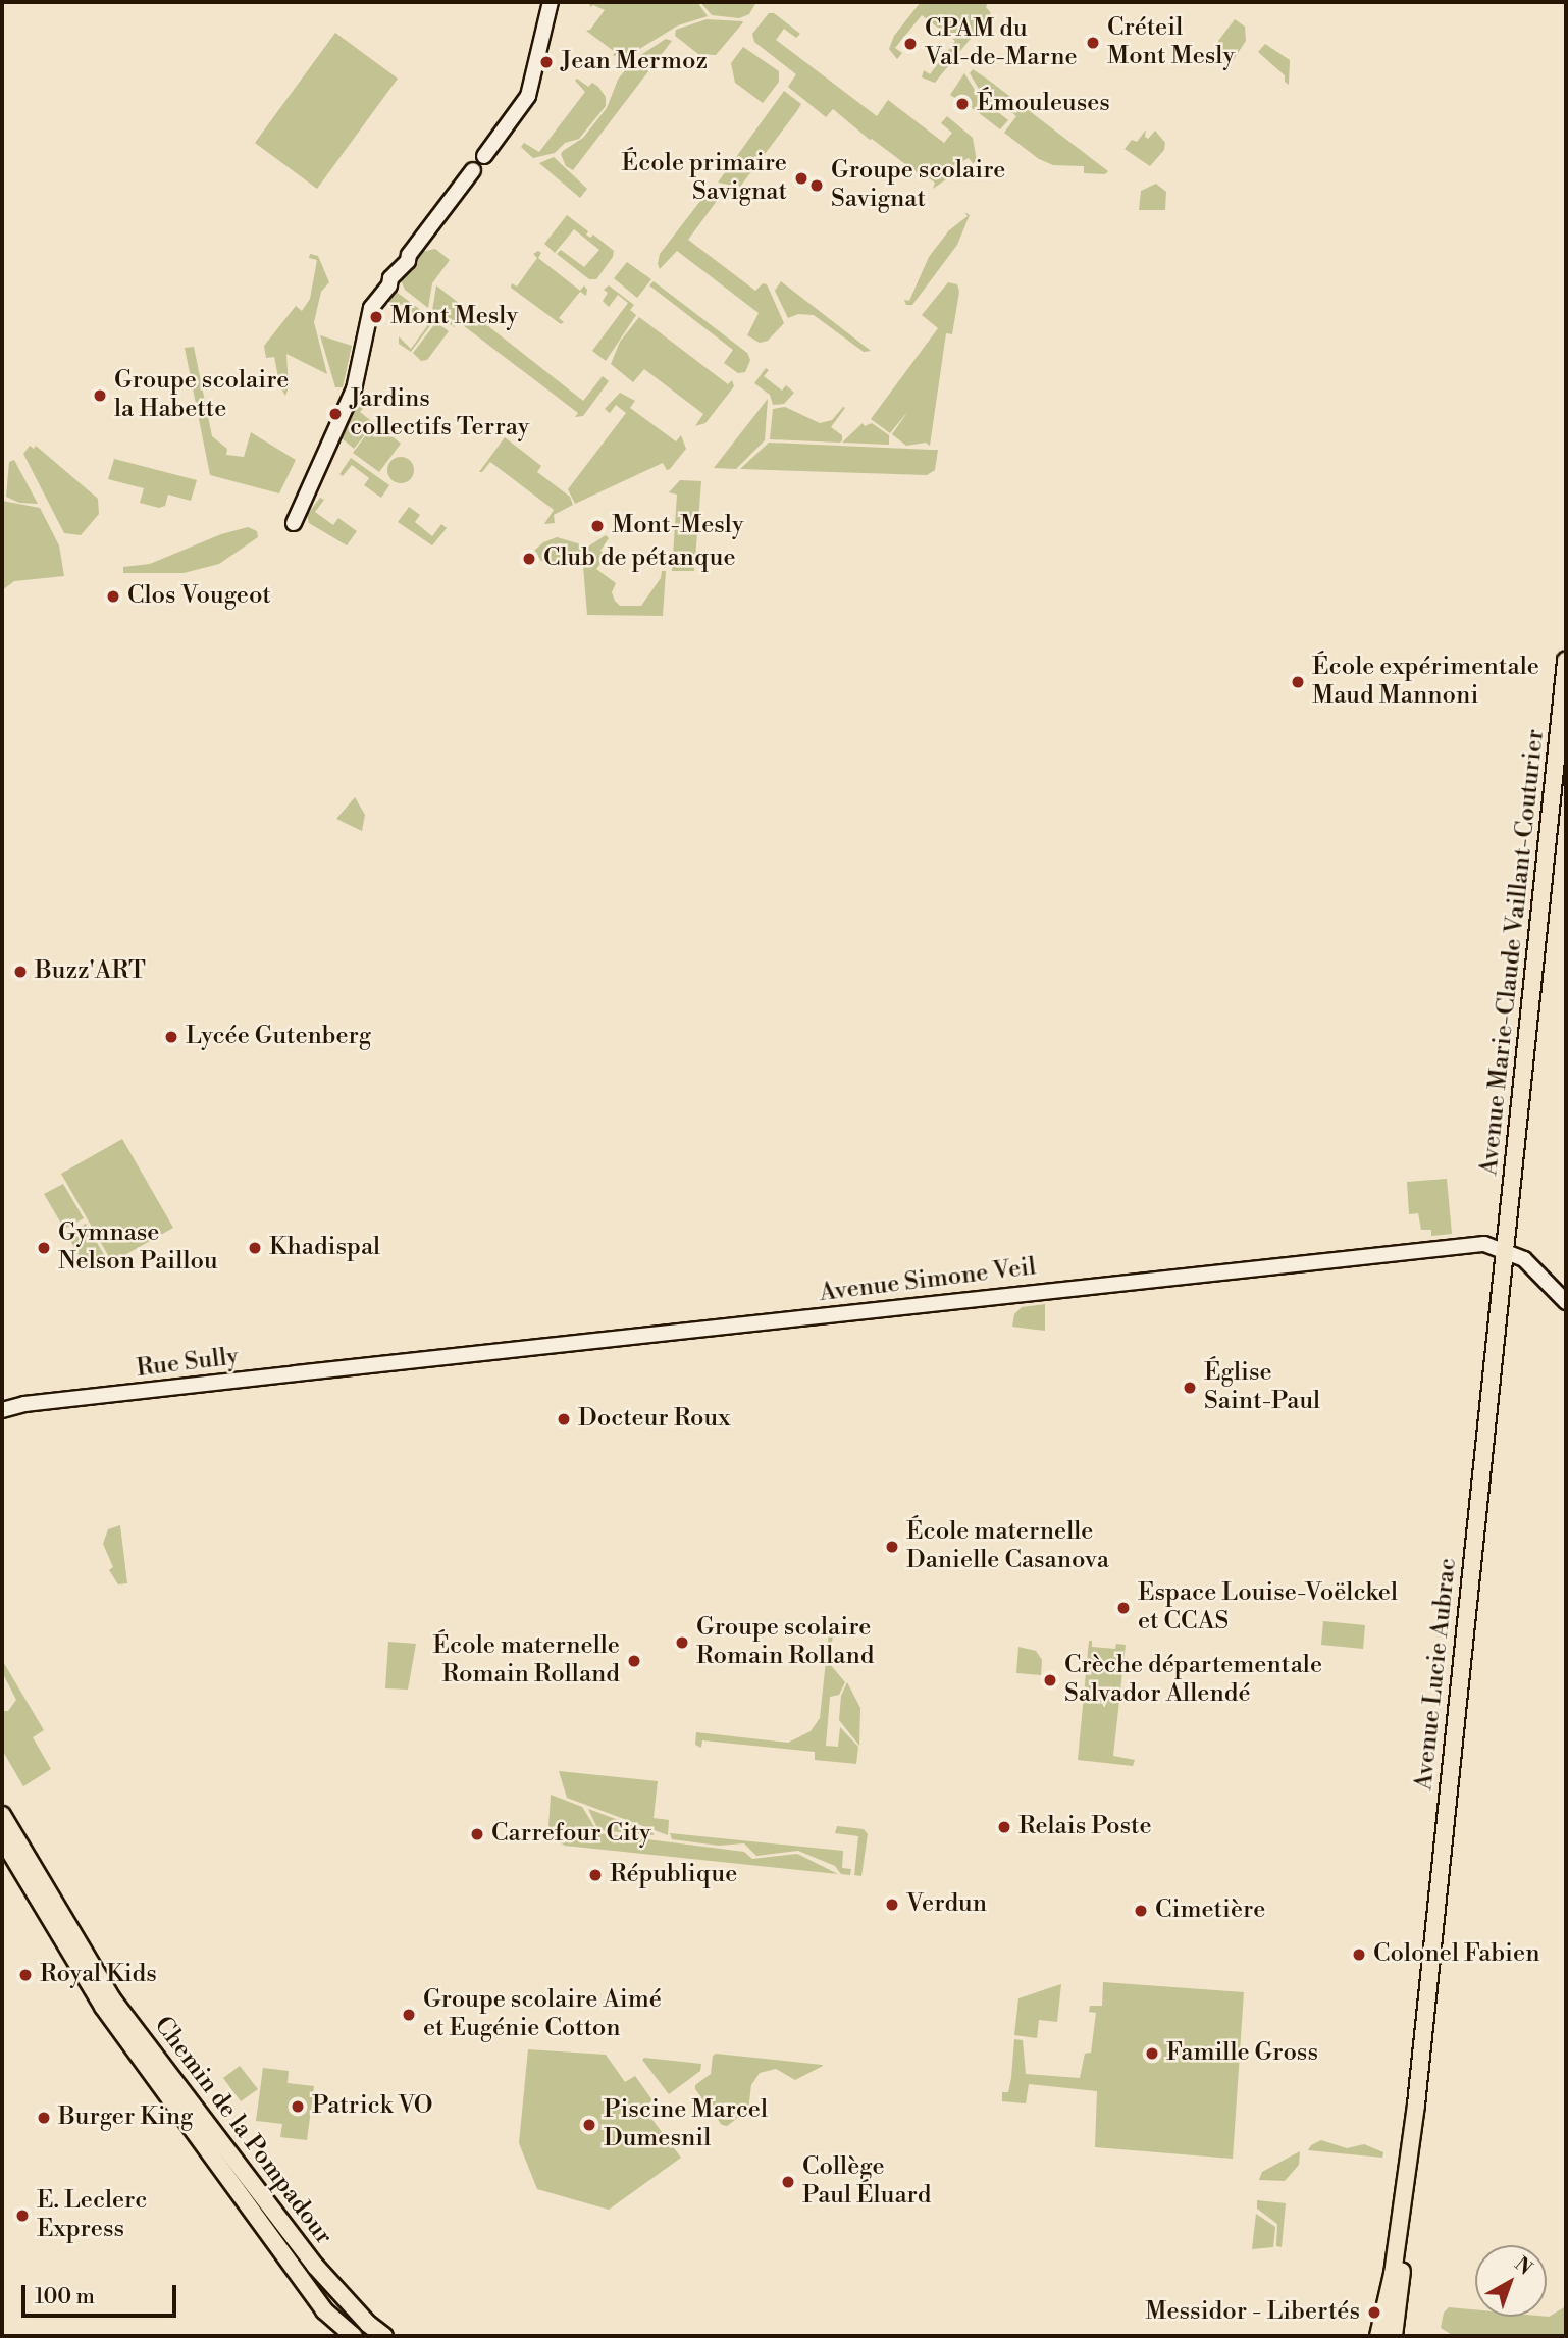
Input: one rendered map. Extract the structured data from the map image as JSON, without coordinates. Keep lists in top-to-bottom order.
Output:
{
  "streets": {
    "main road": ["Avenue Marie-Claude Vaillant-Couturier", "Avenue Lucie Aubrac", "Chemin de la Pompadour"],
    "street": ["Avenue Simone Veil", "Rue Sully"]
  },
  "crossings": [
    ["Avenue Marie-Claude Vaillant-Couturier", "Avenue Simone Veil"],
    ["Avenue Marie-Claude Vaillant-Couturier", "Avenue Lucie Aubrac"],
    ["Avenue Simone Veil", "Rue Sully"],
    ["Avenue Simone Veil", "Avenue Lucie Aubrac"]
  ],
  "places": [
    "Créteil Mont Mesly",
    "CPAM du Val-de-Marne",
    "Jean Mermoz",
    "Émouleuses",
    "École primaire Savignat",
    "Groupe scolaire Savignat",
    "Mont Mesly",
    "Groupe scolaire la Habette",
    "Jardins collectifs Terray",
    "Mont-Mesly",
    "Club de pétanque",
    "Clos Vougeot",
    "École expérimentale Maud Mannoni",
    "Buzz'ART",
    "Lycée Gutenberg",
    "Gymnase Nelson Paillou",
    "Khadispal",
    "Église Saint-Paul",
    "Docteur Roux",
    "École maternelle Danielle Casanova",
    "Espace Louise-Voëlckel et CCAS",
    "Groupe scolaire Romain Rolland",
    "École maternelle Romain Rolland",
    "Crèche départementale Salvador Allendé",
    "Relais Poste",
    "Carrefour City",
    "République",
    "Verdun",
    "Cimetière",
    "Colonel Fabien",
    "Royal Kids",
    "Groupe scolaire Aimé et Eugénie Cotton",
    "Famille Gross",
    "Patrick VO",
    "Burger King",
    "Piscine Marcel Dumesnil",
    "Collège Paul Éluard",
    "E. Leclerc Express",
    "Messidor - Libertés"
  ],
  "scale_bar": "100 m",
  "north": "top right"
}
